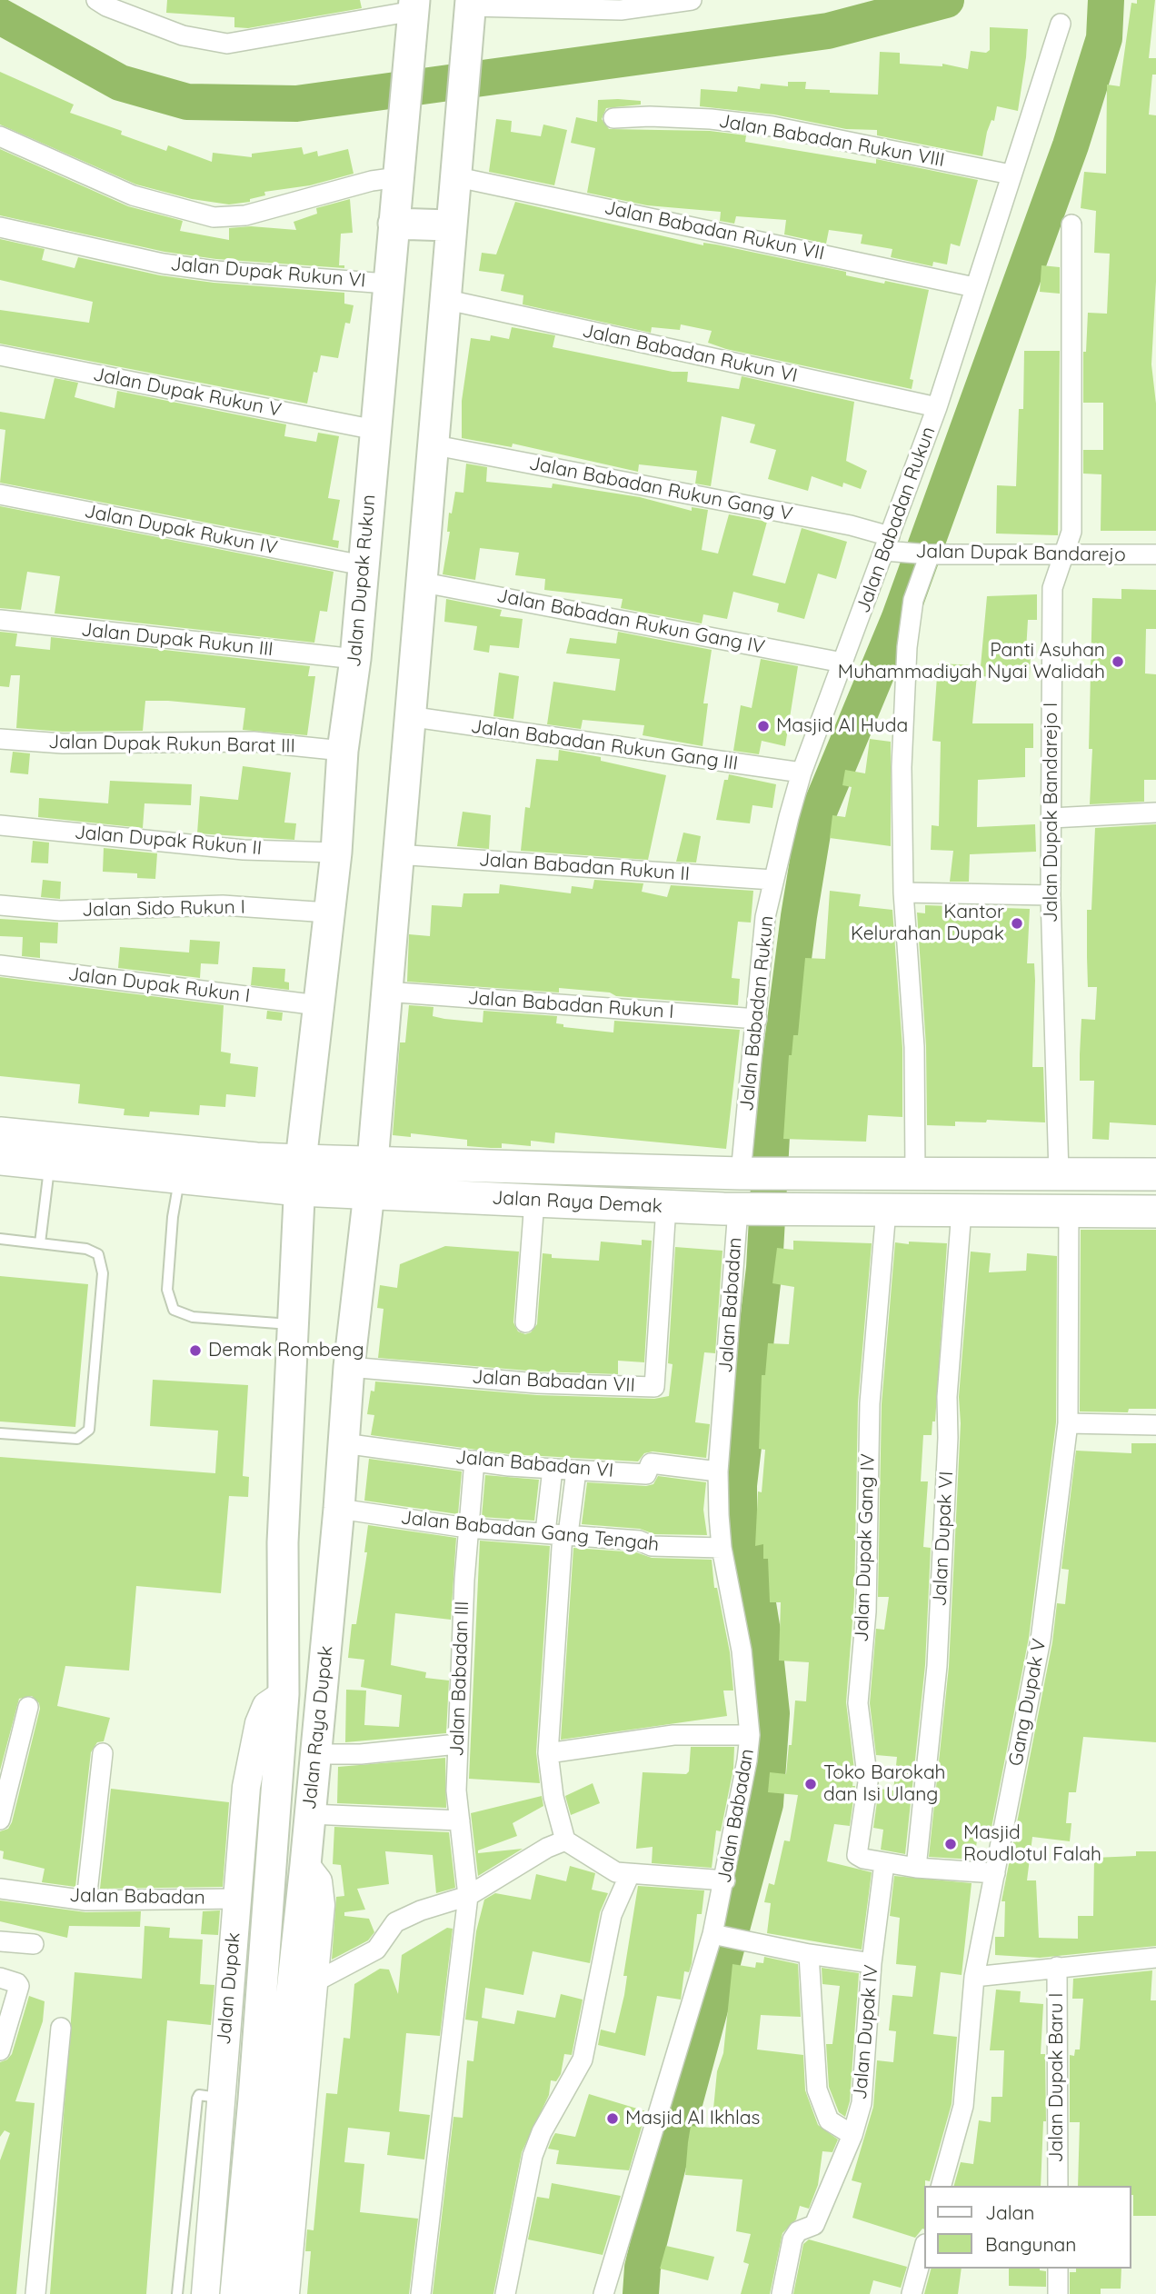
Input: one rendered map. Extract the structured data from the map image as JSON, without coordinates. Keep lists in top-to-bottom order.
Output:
{
  "streets": {
    "highway": ["Jalan Raya Demak"],
    "main road": ["Jalan Dupak Rukun", "Jalan Raya Dupak", "Jalan Dupak"],
    "street": [
      "Jalan Babadan Rukun VIII",
      "Jalan Babadan Rukun VII",
      "Jalan Dupak Rukun VI",
      "Jalan Babadan Rukun VI",
      "Jalan Dupak Rukun V",
      "Jalan Babadan Rukun Gang V",
      "Jalan Babadan Rukun",
      "Jalan Dupak Rukun IV",
      "Jalan Dupak Bandarejo",
      "Jalan Babadan Rukun Gang IV",
      "Jalan Dupak Rukun III",
      "Jalan Dupak Rukun Barat III",
      "Jalan Babadan Rukun Gang III",
      "Jalan Dupak Bandarejo I",
      "Jalan Dupak Rukun II",
      "Jalan Babadan Rukun II",
      "Jalan Sido Rukun I",
      "Jalan Dupak Rukun I",
      "Jalan Babadan Rukun I",
      "Jalan Babadan",
      "Jalan Babadan VII",
      "Jalan Babadan VI",
      "Jalan Babadan Gang Tengah",
      "Jalan Dupak VI",
      "Jalan Dupak Gang IV",
      "Jalan Babadan III",
      "Gang Dupak V",
      "Jalan Dupak IV",
      "Jalan Dupak Baru I"
    ]
  },
  "crossings": [
    ["Jalan Babadan Rukun VIII", "Jalan Babadan Rukun"],
    ["Jalan Babadan Rukun VII", "Jalan Babadan Rukun"],
    ["Jalan Dupak Rukun VI", "Jalan Dupak Rukun"],
    ["Jalan Babadan Rukun VI", "Jalan Babadan Rukun"],
    ["Jalan Dupak Rukun V", "Jalan Dupak Rukun"],
    ["Jalan Babadan Rukun Gang V", "Jalan Babadan Rukun"],
    ["Jalan Babadan Rukun Gang V", "Jalan Dupak Bandarejo"],
    ["Jalan Babadan Rukun", "Jalan Dupak Bandarejo"],
    ["Jalan Babadan Rukun", "Jalan Babadan Rukun Gang IV"],
    ["Jalan Babadan Rukun", "Jalan Babadan Rukun Gang III"],
    ["Jalan Babadan Rukun", "Jalan Babadan Rukun II"],
    ["Jalan Babadan Rukun", "Jalan Babadan Rukun I"],
    ["Jalan Babadan Rukun", "Jalan Raya Demak"],
    ["Jalan Dupak Rukun IV", "Jalan Dupak Rukun"],
    ["Jalan Dupak Bandarejo", "Jalan Dupak Bandarejo I"],
    ["Jalan Dupak Rukun", "Jalan Dupak Rukun III"],
    ["Jalan Dupak Rukun", "Jalan Dupak Rukun Barat III"],
    ["Jalan Dupak Rukun", "Jalan Dupak Rukun II"],
    ["Jalan Dupak Rukun", "Jalan Sido Rukun I"],
    ["Jalan Dupak Rukun", "Jalan Dupak Rukun I"],
    ["Jalan Dupak Rukun", "Jalan Raya Demak"],
    ["Jalan Dupak Rukun", "Jalan Raya Dupak"],
    ["Jalan Dupak Bandarejo I", "Jalan Raya Demak"],
    ["Jalan Raya Demak", "Jalan Babadan"],
    ["Jalan Raya Demak", "Jalan Babadan VII"],
    ["Jalan Raya Demak", "Jalan Dupak VI"],
    ["Jalan Raya Demak", "Jalan Dupak Gang IV"],
    ["Jalan Raya Demak", "Gang Dupak V"],
    ["Jalan Raya Demak", "Jalan Raya Dupak"],
    ["Jalan Babadan", "Jalan Babadan VI"],
    ["Jalan Babadan", "Jalan Babadan Gang Tengah"],
    ["Jalan Babadan", "Jalan Dupak"],
    ["Jalan Babadan VII", "Jalan Raya Dupak"],
    ["Jalan Babadan VI", "Jalan Babadan III"],
    ["Jalan Babadan VI", "Jalan Raya Dupak"],
    ["Jalan Babadan Gang Tengah", "Jalan Babadan III"],
    ["Jalan Babadan Gang Tengah", "Jalan Raya Dupak"],
    ["Jalan Dupak Gang IV", "Jalan Dupak IV"],
    ["Gang Dupak V", "Jalan Dupak Baru I"],
    ["Jalan Raya Dupak", "Jalan Dupak"]
  ],
  "places": [
    "Panti Asuhan Muhammadiyah Nyai Walidah",
    "Masjid Al Huda",
    "Kantor Kelurahan Dupak",
    "Demak Rombeng",
    "Toko Barokah dan Isi Ulang",
    "Masjid Roudlotul Falah",
    "Masjid Al Ikhlas"
  ],
  "legend": ["Jalan", "Bangunan"]
}
